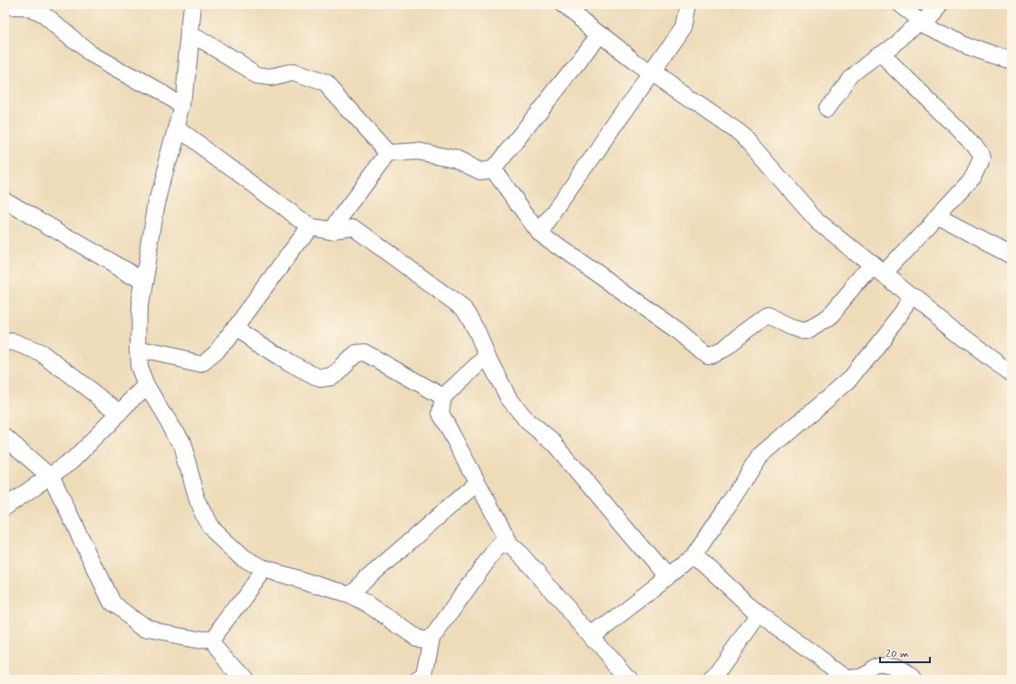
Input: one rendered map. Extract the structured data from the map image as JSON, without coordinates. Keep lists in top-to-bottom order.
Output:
{
  "scale_bar": "20 m"
}
